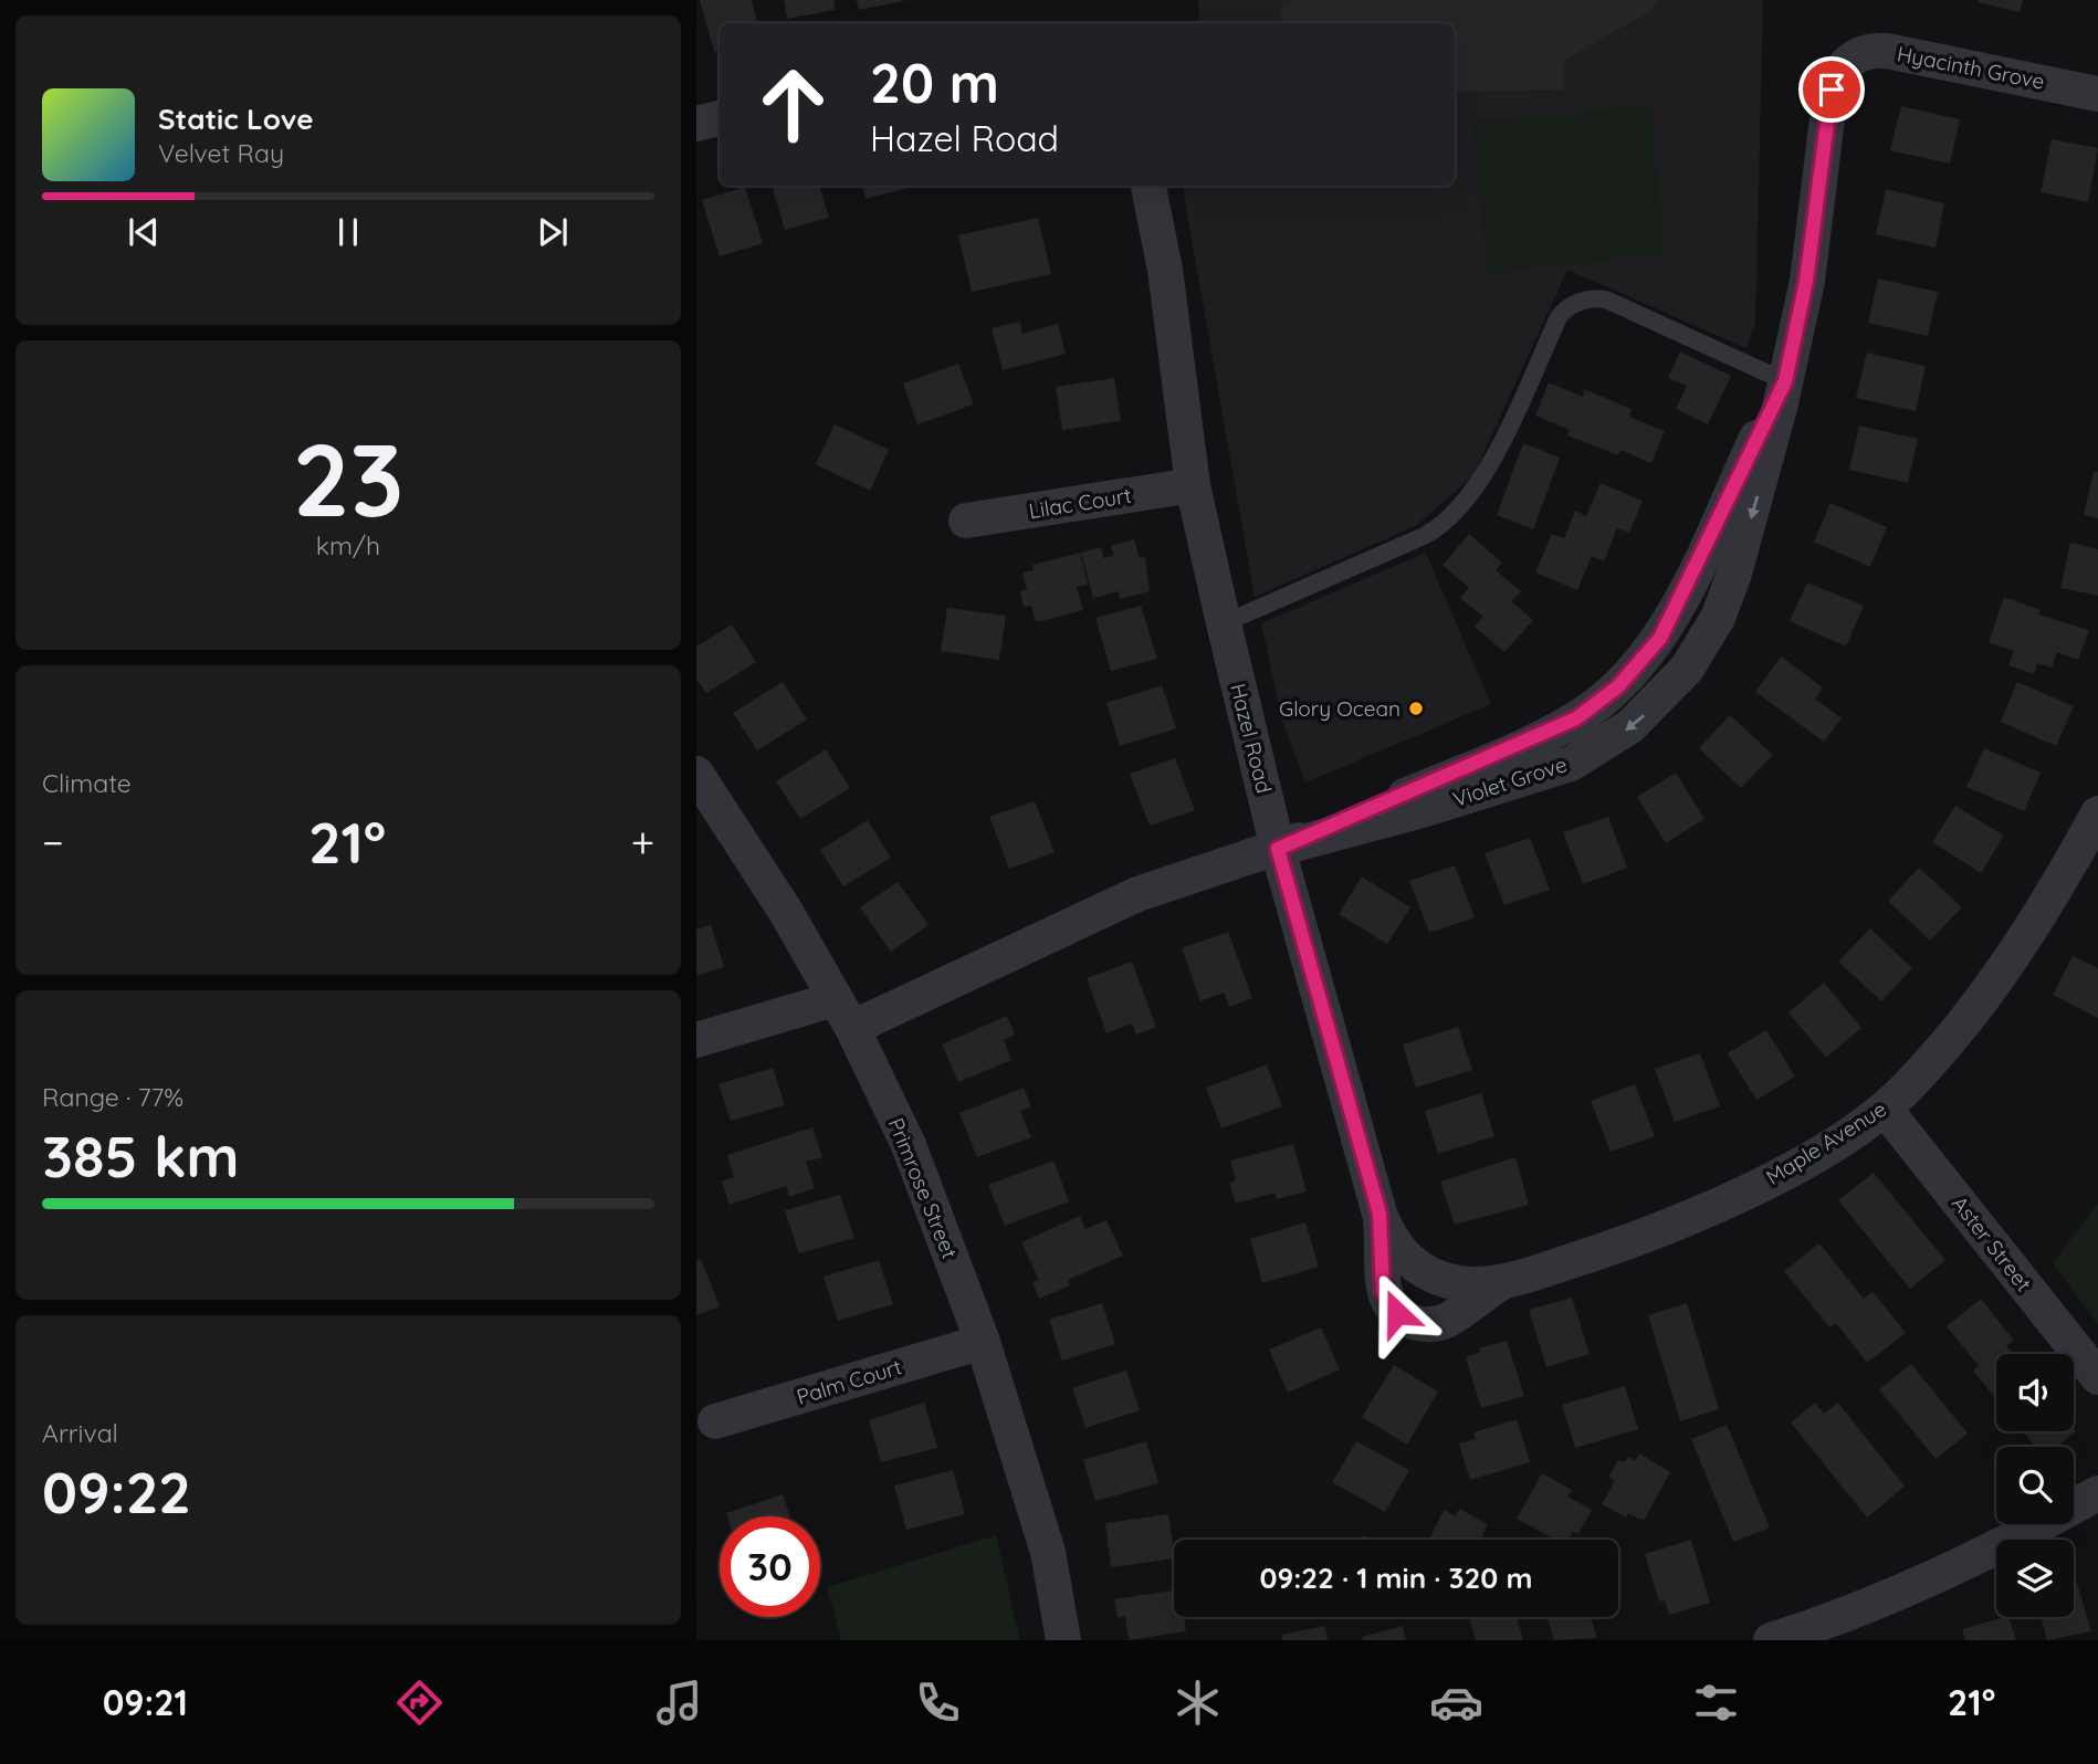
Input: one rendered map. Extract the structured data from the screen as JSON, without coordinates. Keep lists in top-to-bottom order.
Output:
{
  "streets": {
    "street": [
      "Hyacinth Grove",
      "Lilac Court",
      "Hazel Road",
      "Violet Grove",
      "Maple Avenue",
      "Primrose Street",
      "Aster Street",
      "Palm Court"
    ]
  },
  "crossings": [
    ["Hyacinth Grove", "Violet Grove"],
    ["Lilac Court", "Hazel Road"],
    ["Hazel Road", "Violet Grove"],
    ["Hazel Road", "Maple Avenue"],
    ["Violet Grove", "Primrose Street"],
    ["Maple Avenue", "Aster Street"],
    ["Primrose Street", "Palm Court"]
  ],
  "places": ["Glory Ocean"],
  "page": {
    "turn": ["20 m", "Hazel Road"],
    "song": ["Static Love", "Velvet Ray"],
    "tile": [
      ["23", "km/h"],
      "Climate",
      ["Range · 77%", "385 km"],
      ["Arrival", "09:22"]
    ],
    "heat": ["−", "21°", "+"],
    "limit": "30",
    "trip": "09:22 · 1 min · 320 m",
    "tabs": ["09:21", "21°"]
  }
}
